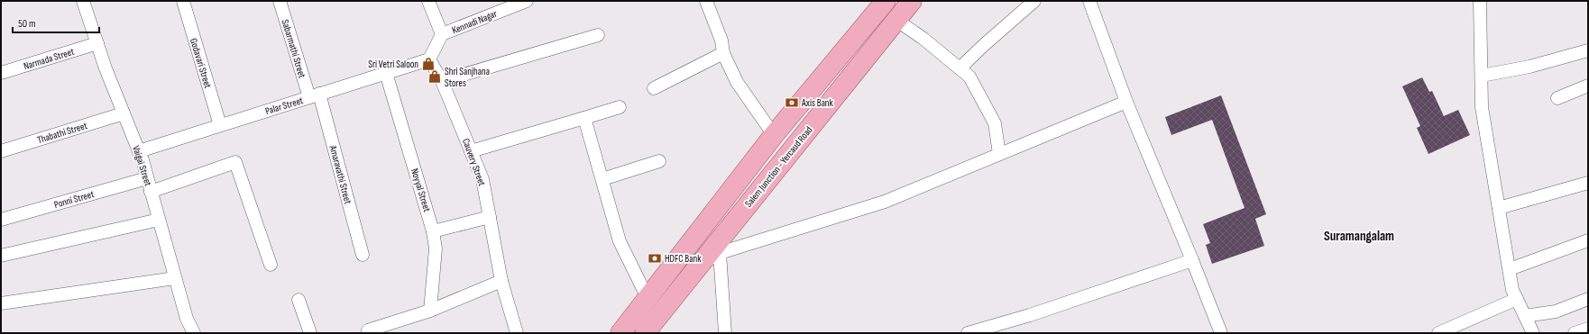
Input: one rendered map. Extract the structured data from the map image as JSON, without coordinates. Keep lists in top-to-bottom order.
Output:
{
  "streets": {
    "main road": ["Salem Junction - Yercaud Road"],
    "street": [
      "Kennadi Nagar",
      "Sabarmathi Street",
      "Narmada Street",
      "Godavari Street",
      "Palar Street",
      "Thabathi Street",
      "Cauvery Street",
      "Vaigai Street",
      "Amaravathi Street",
      "Noyyal Street",
      "Ponni Street"
    ]
  },
  "crossings": [
    ["Sabarmathi Street", "Palar Street"],
    ["Sabarmathi Street", "Amaravathi Street"],
    ["Narmada Street", "Vaigai Street"],
    ["Godavari Street", "Palar Street"],
    ["Palar Street", "Cauvery Street"],
    ["Palar Street", "Vaigai Street"],
    ["Palar Street", "Amaravathi Street"],
    ["Palar Street", "Noyyal Street"],
    ["Thabathi Street", "Vaigai Street"],
    ["Vaigai Street", "Ponni Street"]
  ],
  "districts": ["Suramangalam"],
  "places": {
    "shop": ["Sri Vetri Saloon", "Shri Sanjhana Stores"],
    "bank": ["Axis Bank", "HDFC Bank"]
  },
  "scale_bar": "50 m"
}
